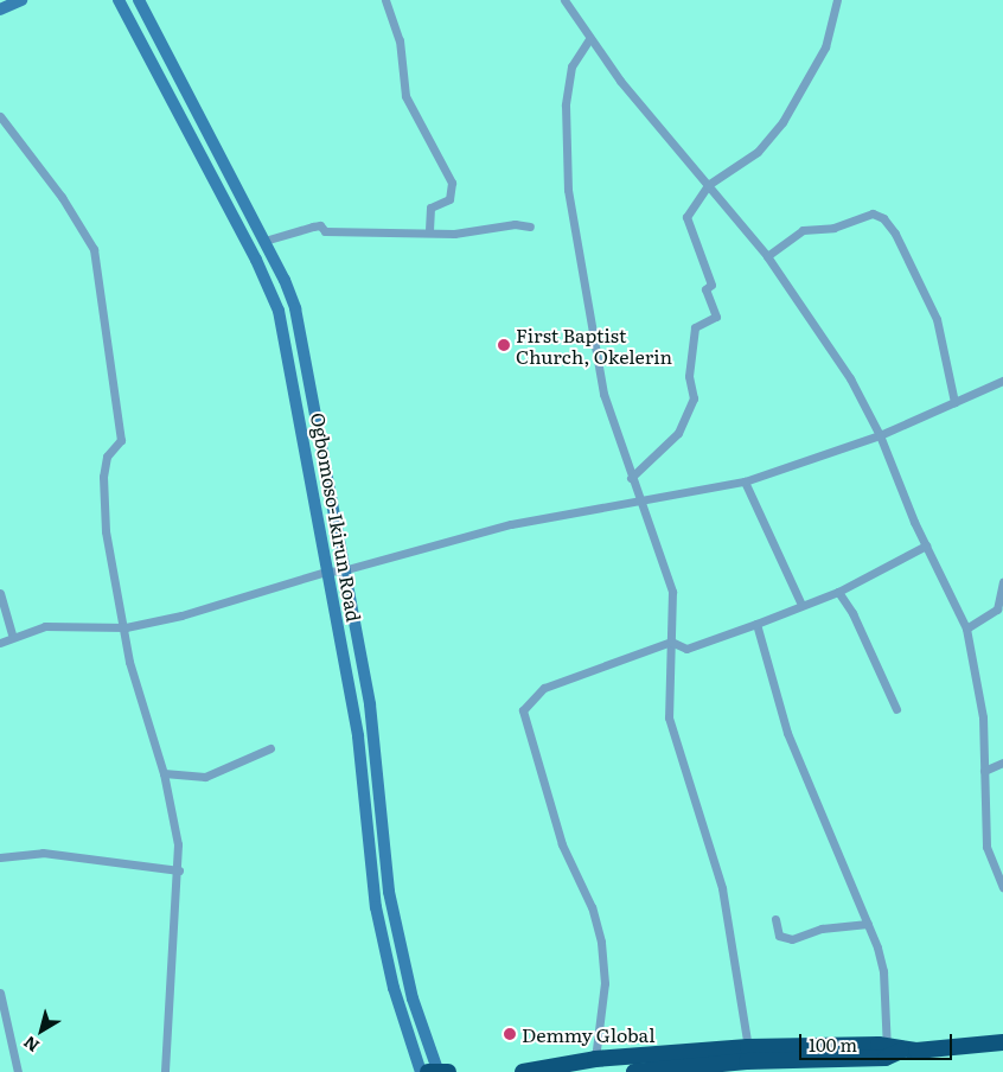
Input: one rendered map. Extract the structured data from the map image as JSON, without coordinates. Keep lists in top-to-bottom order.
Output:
{
  "streets": {
    "main road": ["Ogbomoso-Ikirun Road"]
  },
  "places": ["First Baptist Church, Okelerin", "Demmy Global"],
  "scale_bar": "100 m",
  "north": "bottom left"
}
